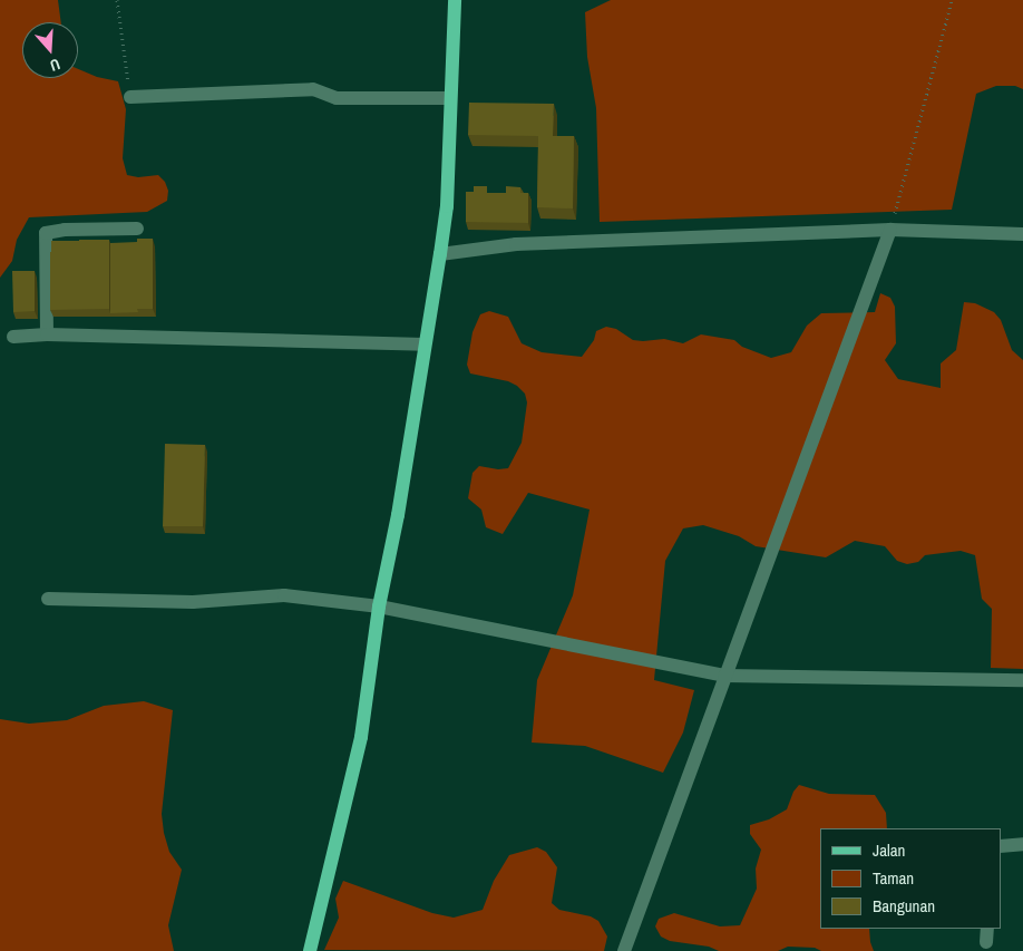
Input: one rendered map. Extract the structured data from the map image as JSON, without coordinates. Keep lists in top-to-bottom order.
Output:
{
  "legend": ["Jalan", "Taman", "Bangunan"],
  "north": "bottom"
}
